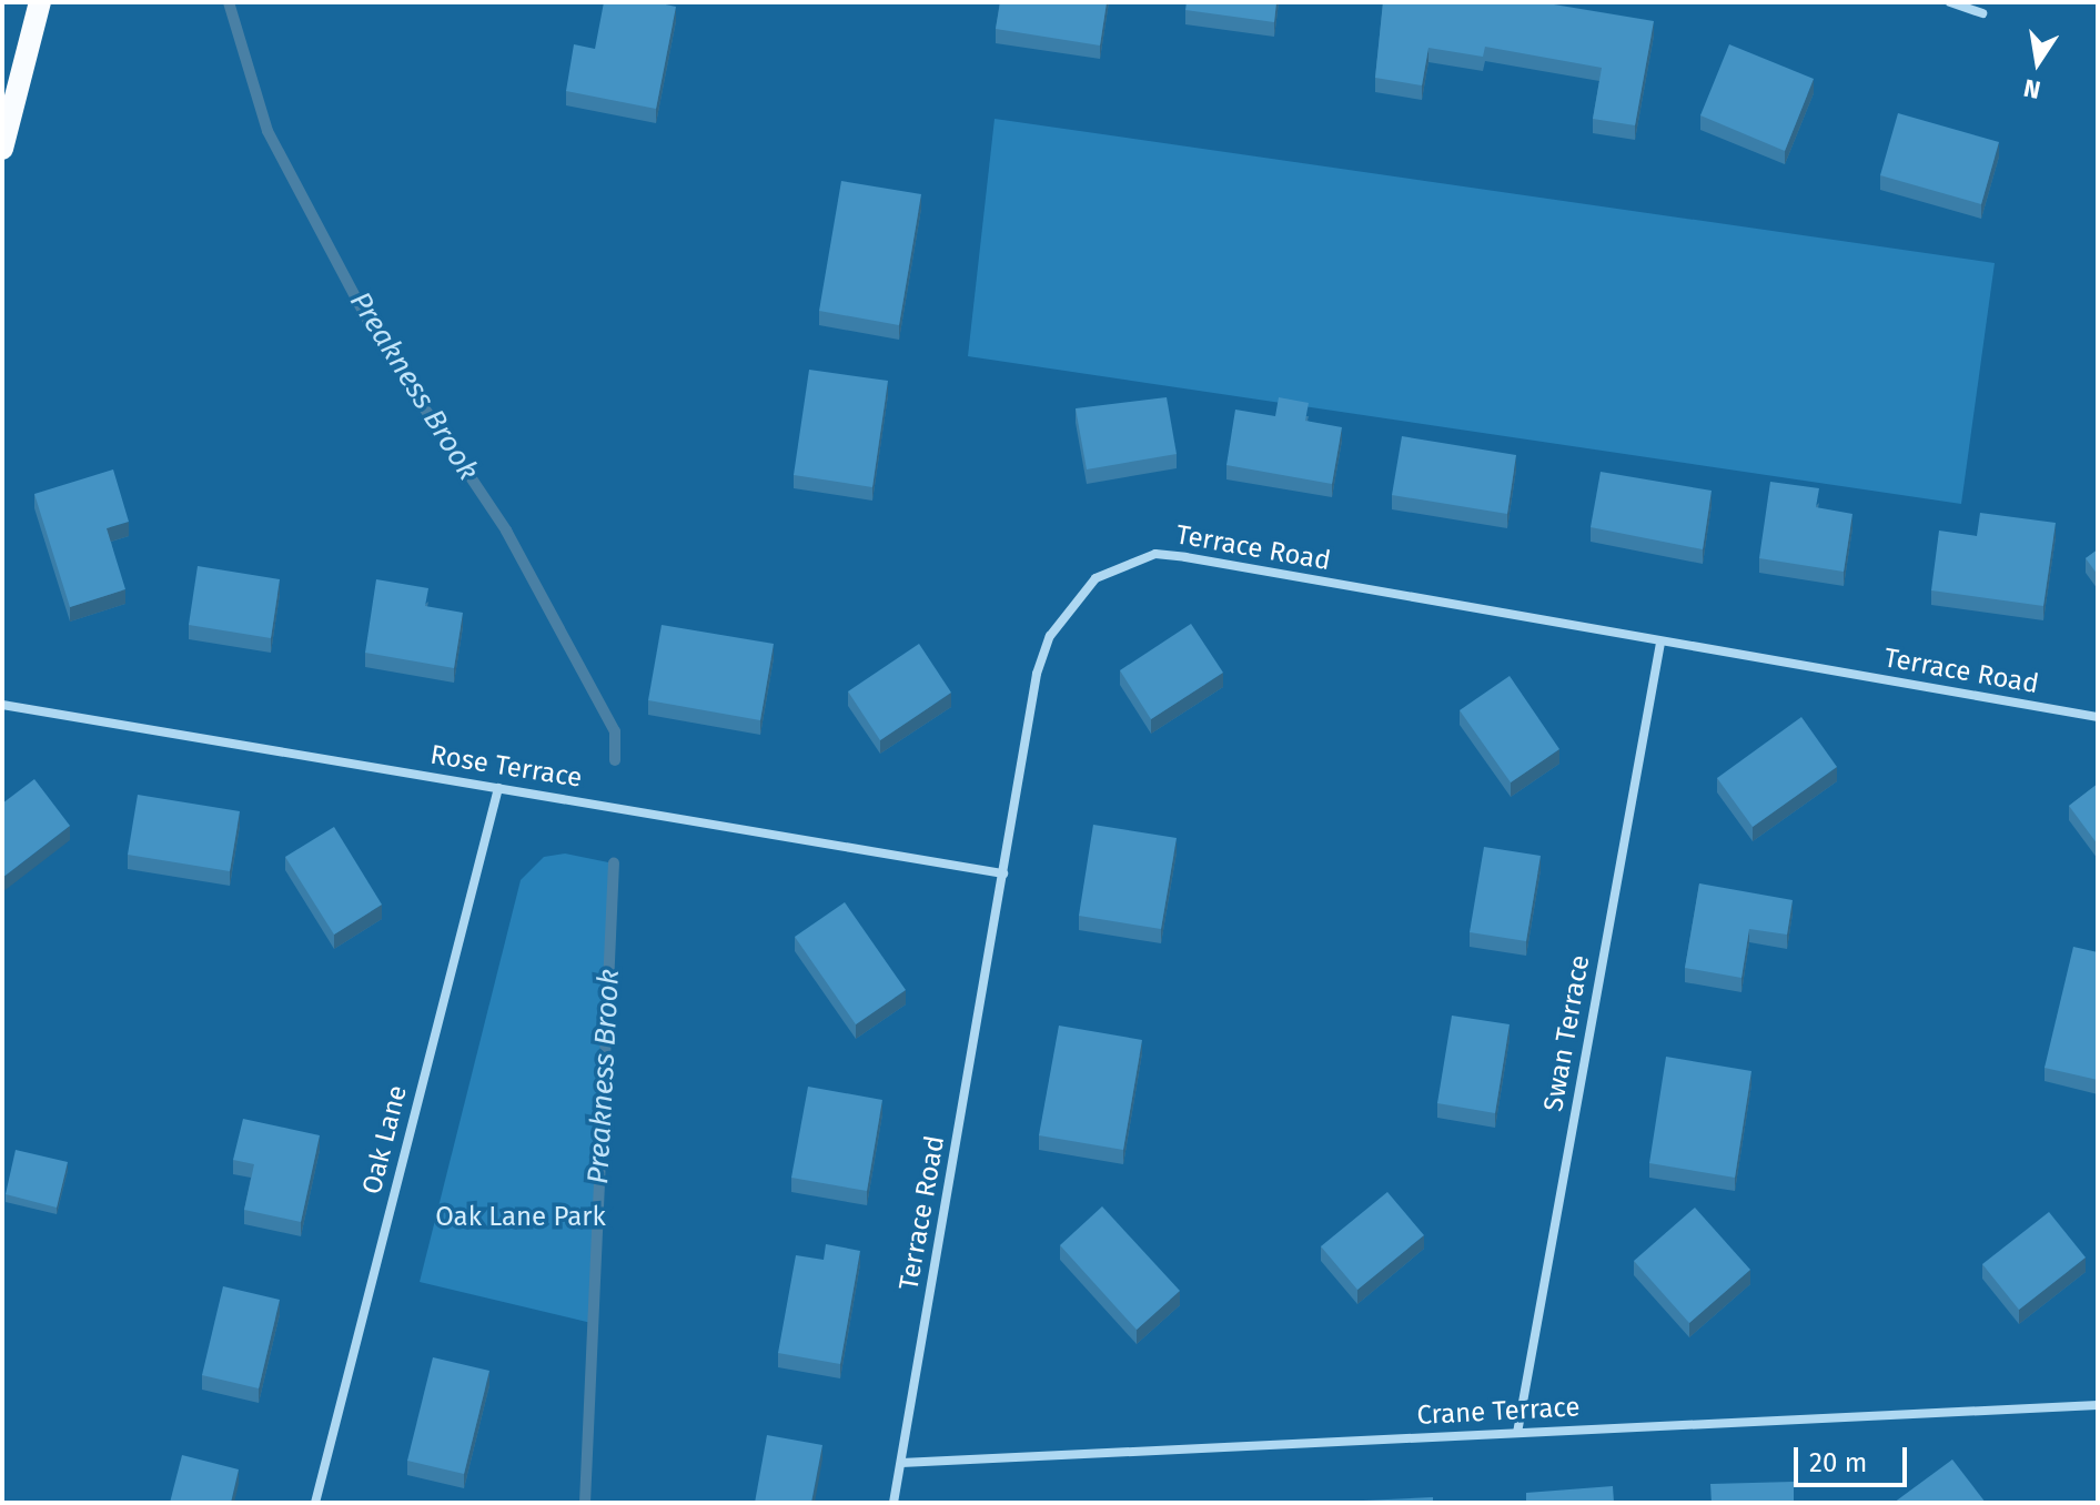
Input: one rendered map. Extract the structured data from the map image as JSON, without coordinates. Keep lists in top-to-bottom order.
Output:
{
  "streets": {
    "street": [
      "Terrace Road",
      "Rose Terrace",
      "Swan Terrace",
      "Oak Lane",
      "Crane Terrace"
    ]
  },
  "crossings": [
    ["Terrace Road", "Rose Terrace"],
    ["Terrace Road", "Swan Terrace"],
    ["Terrace Road", "Crane Terrace"],
    ["Rose Terrace", "Oak Lane"],
    ["Swan Terrace", "Crane Terrace"]
  ],
  "water": ["Preakness Brook"],
  "parks": ["Oak Lane Park"],
  "scale_bar": "20 m",
  "north": "bottom"
}
